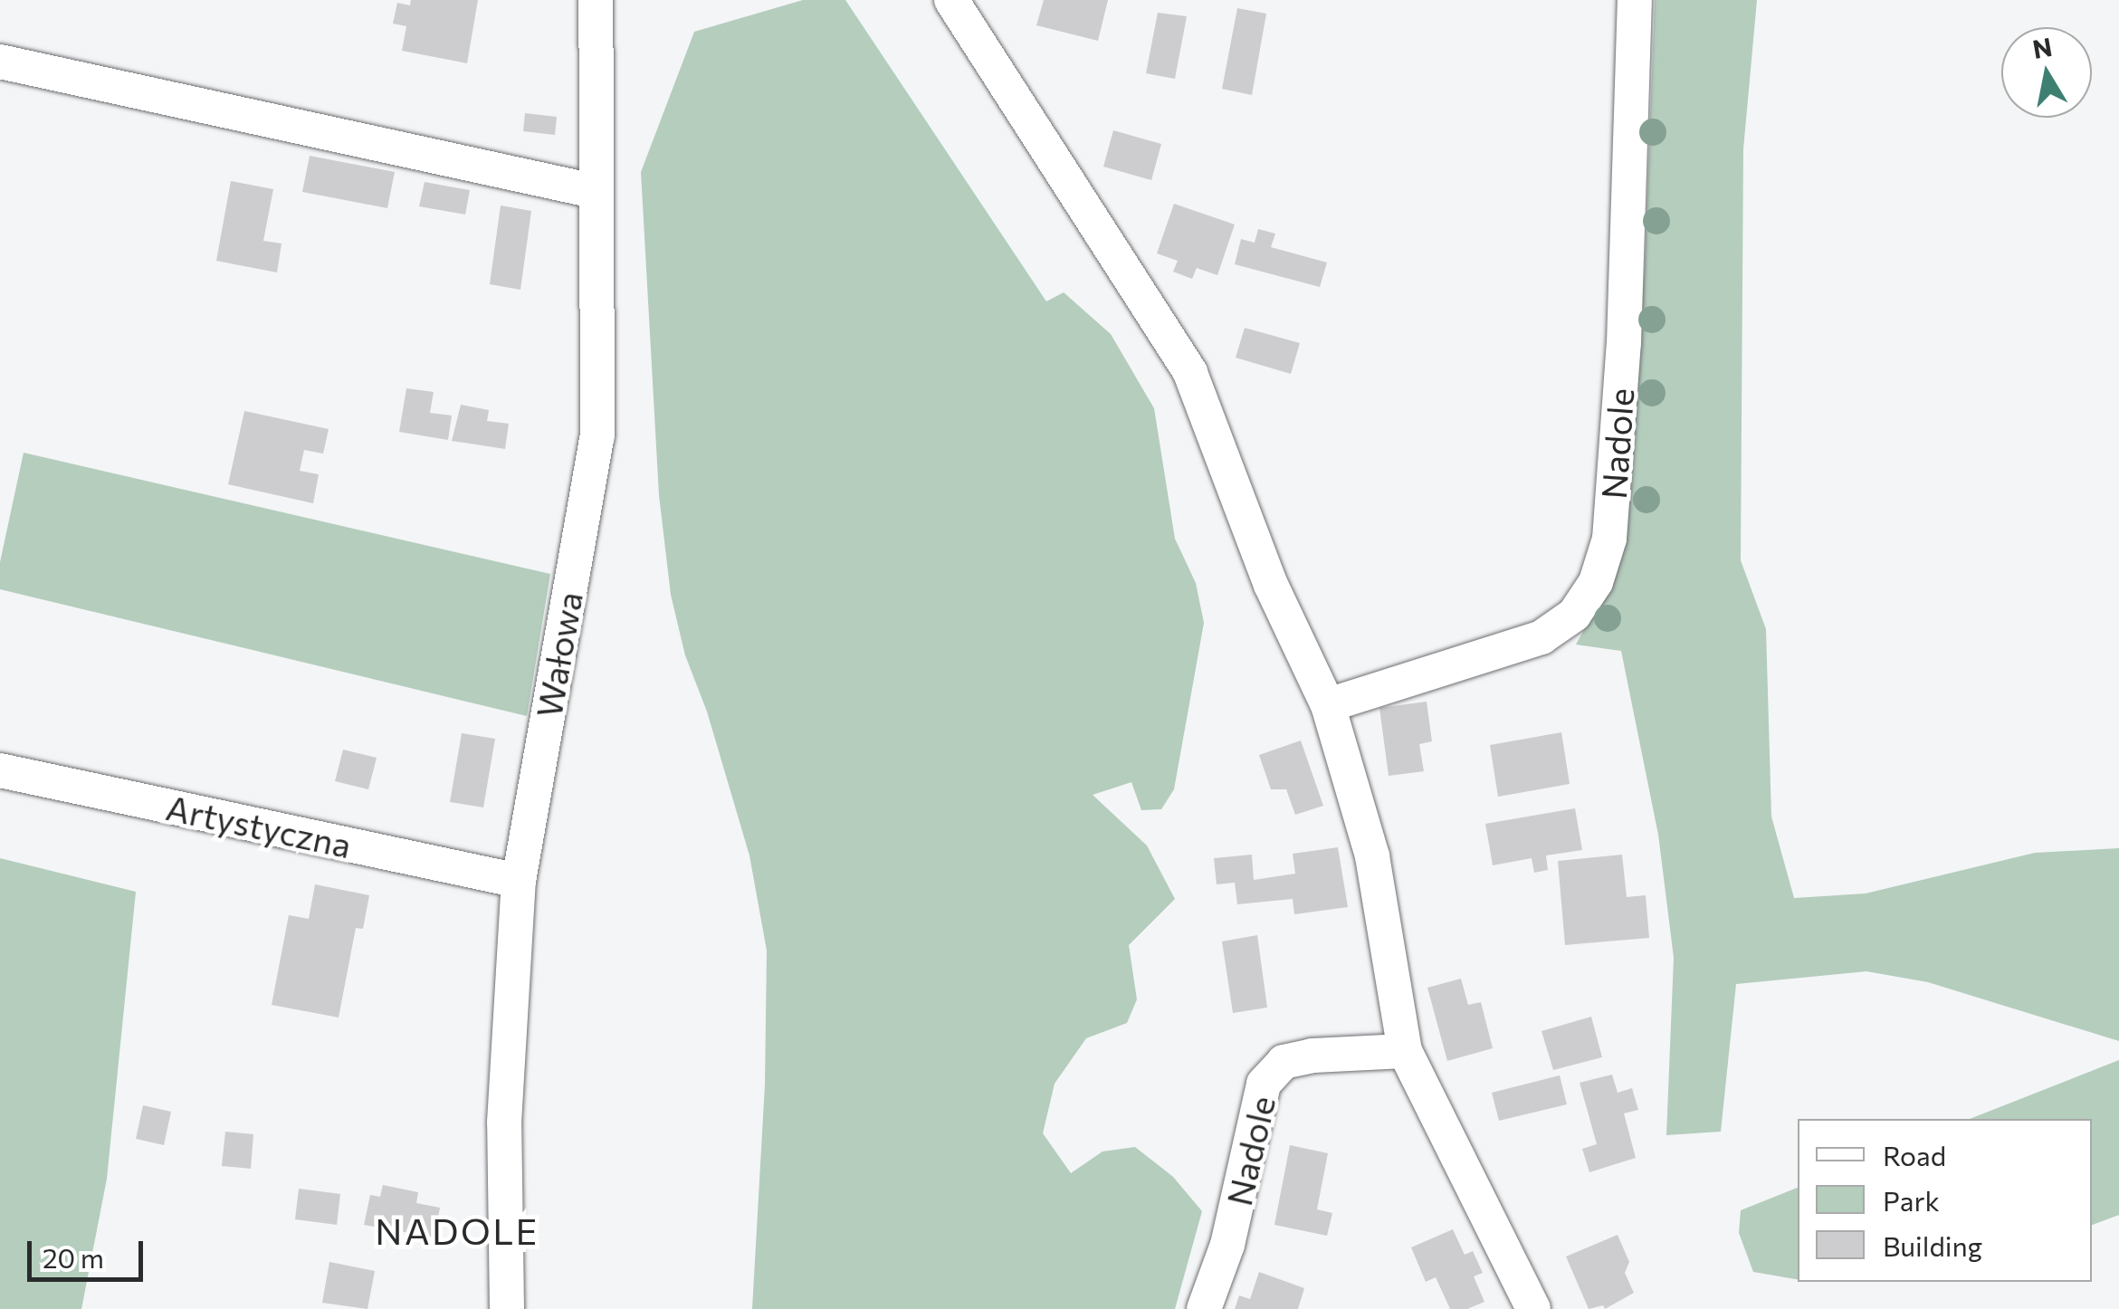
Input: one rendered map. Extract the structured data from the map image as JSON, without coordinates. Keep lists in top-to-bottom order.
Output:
{
  "streets": {
    "street": ["Nadole", "Wałowa", "Artystyczna"]
  },
  "crossings": [
    ["Wałowa", "Artystyczna"]
  ],
  "districts": ["NADOLE"],
  "legend": ["Road", "Park", "Building"],
  "scale_bar": "20 m",
  "north": "top"
}
